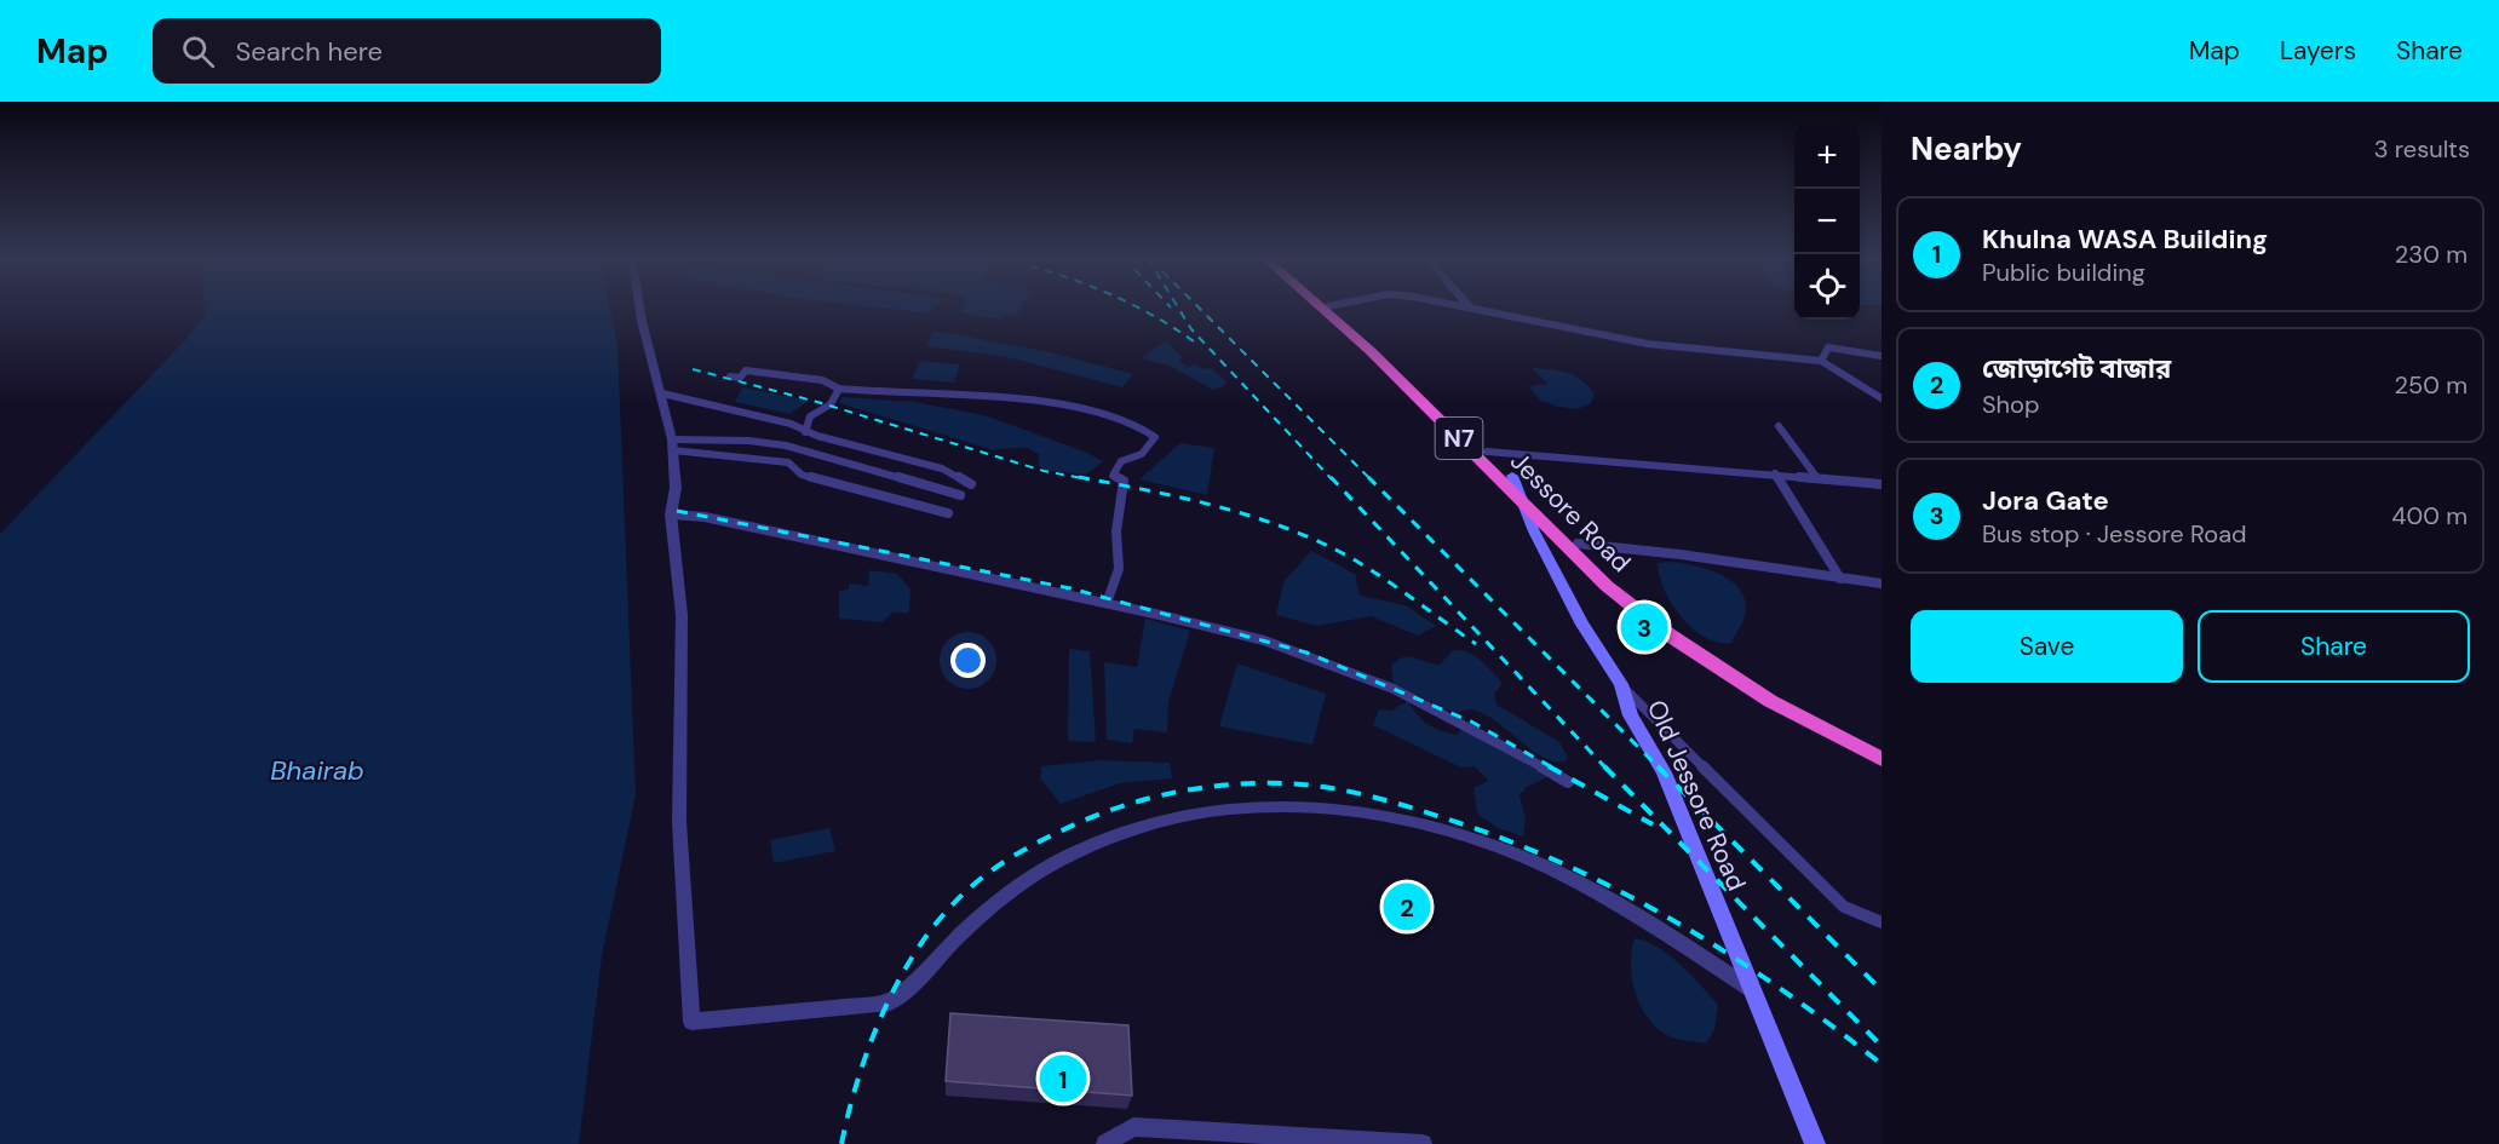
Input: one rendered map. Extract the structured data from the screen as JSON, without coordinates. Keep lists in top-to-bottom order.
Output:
{
  "streets": {
    "highway": ["N7", "Jessore Road"],
    "main road": ["Old Jessore Road"]
  },
  "crossings": [
    ["Jessore Road", "Old Jessore Road"]
  ],
  "water": ["Bhairab"],
  "page": {
    "header": "Map",
    "search": "Search here",
    "nav": ["Map", "Layers", "Share"],
    "heading": ["Nearby", "3 results"],
    "map_buttons": ["+", "−"],
    "list": [
      {
        "mark": "1",
        "name": "Khulna WASA Building",
        "note": "Public building",
        "value": "230 m"
      },
      {
        "mark": "2",
        "name": "জোড়াগেট বাজার",
        "note": "Shop",
        "value": "250 m"
      },
      {
        "mark": "3",
        "name": "Jora Gate",
        "note": "Bus stop · Jessore Road",
        "value": "400 m"
      }
    ],
    "buttons": ["Save", "Share"],
    "pins": ["3", "2", "1"]
  }
}
